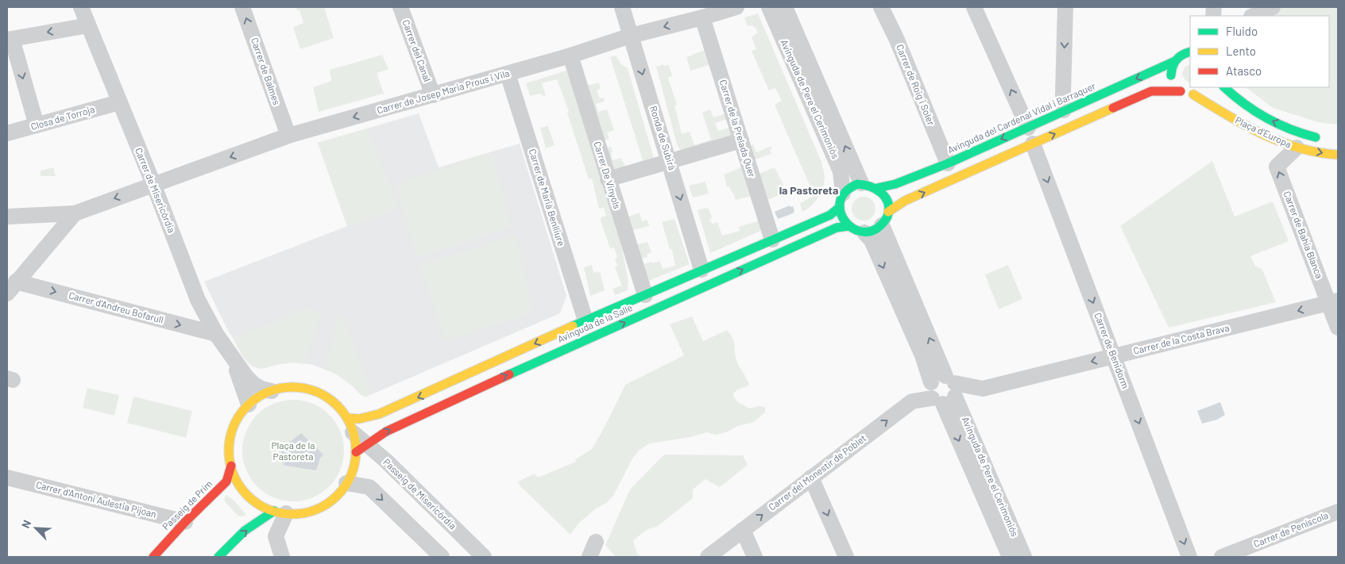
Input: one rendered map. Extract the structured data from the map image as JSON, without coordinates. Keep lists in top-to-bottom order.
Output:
{
  "streets": {
    "street": [
      "Carrer del Canal",
      "Carrer de Balmes",
      "Carrer de Roig i Soler",
      "Carrer de Josep Maria Prous i Vila",
      "Avinguda de Pere el Cerimoniós",
      "Closa de Torroja",
      "Avinguda del Cardenal Vidal i Barraquer",
      "Carrer de la Prelada Quer",
      "Plaça d'Europa",
      "Ronda de Subirà",
      "Carrer De Vinyols",
      "Carrer de Misericòrdia",
      "Carrer de Marià Benlliure",
      "Carrer de Bahía Blanca",
      "Carrer d'Andreu Bofarull",
      "Avinguda de la Salle",
      "Carrer de la Costa Brava",
      "Carrer de Benidorm",
      "Carrer del Monestir de Poblet",
      "Passeig de Misericòrdia",
      "Carrer d'Antoni Aulestia Pijoan",
      "Passeig de Prim",
      "Carrer de Peníscola"
    ]
  },
  "crossings": [
    ["Carrer del Canal", "Carrer de Josep Maria Prous i Vila"],
    ["Carrer de Balmes", "Carrer de Josep Maria Prous i Vila"],
    ["Carrer de Roig i Soler", "Avinguda del Cardenal Vidal i Barraquer"],
    ["Carrer de Josep Maria Prous i Vila", "Carrer de la Prelada Quer"],
    ["Carrer de Josep Maria Prous i Vila", "Ronda de Subirà"],
    ["Carrer de Josep Maria Prous i Vila", "Carrer De Vinyols"],
    ["Carrer de Josep Maria Prous i Vila", "Carrer de Misericòrdia"],
    ["Carrer de Josep Maria Prous i Vila", "Carrer de Marià Benlliure"],
    ["Avinguda de Pere el Cerimoniós", "Avinguda del Cardenal Vidal i Barraquer"],
    ["Avinguda de Pere el Cerimoniós", "Avinguda de la Salle"],
    ["Avinguda de Pere el Cerimoniós", "Carrer de la Costa Brava"],
    ["Avinguda de Pere el Cerimoniós", "Carrer del Monestir de Poblet"],
    ["Closa de Torroja", "Carrer de Misericòrdia"],
    ["Avinguda del Cardenal Vidal i Barraquer", "Avinguda de la Salle"],
    ["Carrer de la Prelada Quer", "Avinguda de la Salle"],
    ["Plaça d'Europa", "Carrer de Bahía Blanca"],
    ["Ronda de Subirà", "Avinguda de la Salle"],
    ["Carrer De Vinyols", "Avinguda de la Salle"],
    ["Carrer de Misericòrdia", "Carrer d'Andreu Bofarull"],
    ["Carrer de Misericòrdia", "Avinguda de la Salle"],
    ["Carrer de Misericòrdia", "Passeig de Misericòrdia"],
    ["Carrer de Misericòrdia", "Passeig de Prim"],
    ["Carrer de Marià Benlliure", "Avinguda de la Salle"],
    ["Carrer de Bahía Blanca", "Carrer de la Costa Brava"],
    ["Avinguda de la Salle", "Passeig de Misericòrdia"],
    ["Avinguda de la Salle", "Passeig de Prim"],
    ["Carrer de la Costa Brava", "Carrer de Benidorm"],
    ["Carrer de la Costa Brava", "Carrer del Monestir de Poblet"],
    ["Passeig de Misericòrdia", "Passeig de Prim"],
    ["Carrer d'Antoni Aulestia Pijoan", "Passeig de Prim"]
  ],
  "one_way": [
    "Carrer de Balmes",
    "Carrer de Josep Maria Prous i Vila",
    "Ronda de Subirà",
    "Carrer de Bahía Blanca",
    "Carrer d'Andreu Bofarull",
    "Carrer de la Costa Brava",
    "Carrer de Benidorm",
    "Carrer del Monestir de Poblet"
  ],
  "districts": ["la Pastoreta"],
  "parks": ["Plaça de la Pastoreta"],
  "legend": ["Fluido", "Lento", "Atasco"],
  "north": "top left"
}
